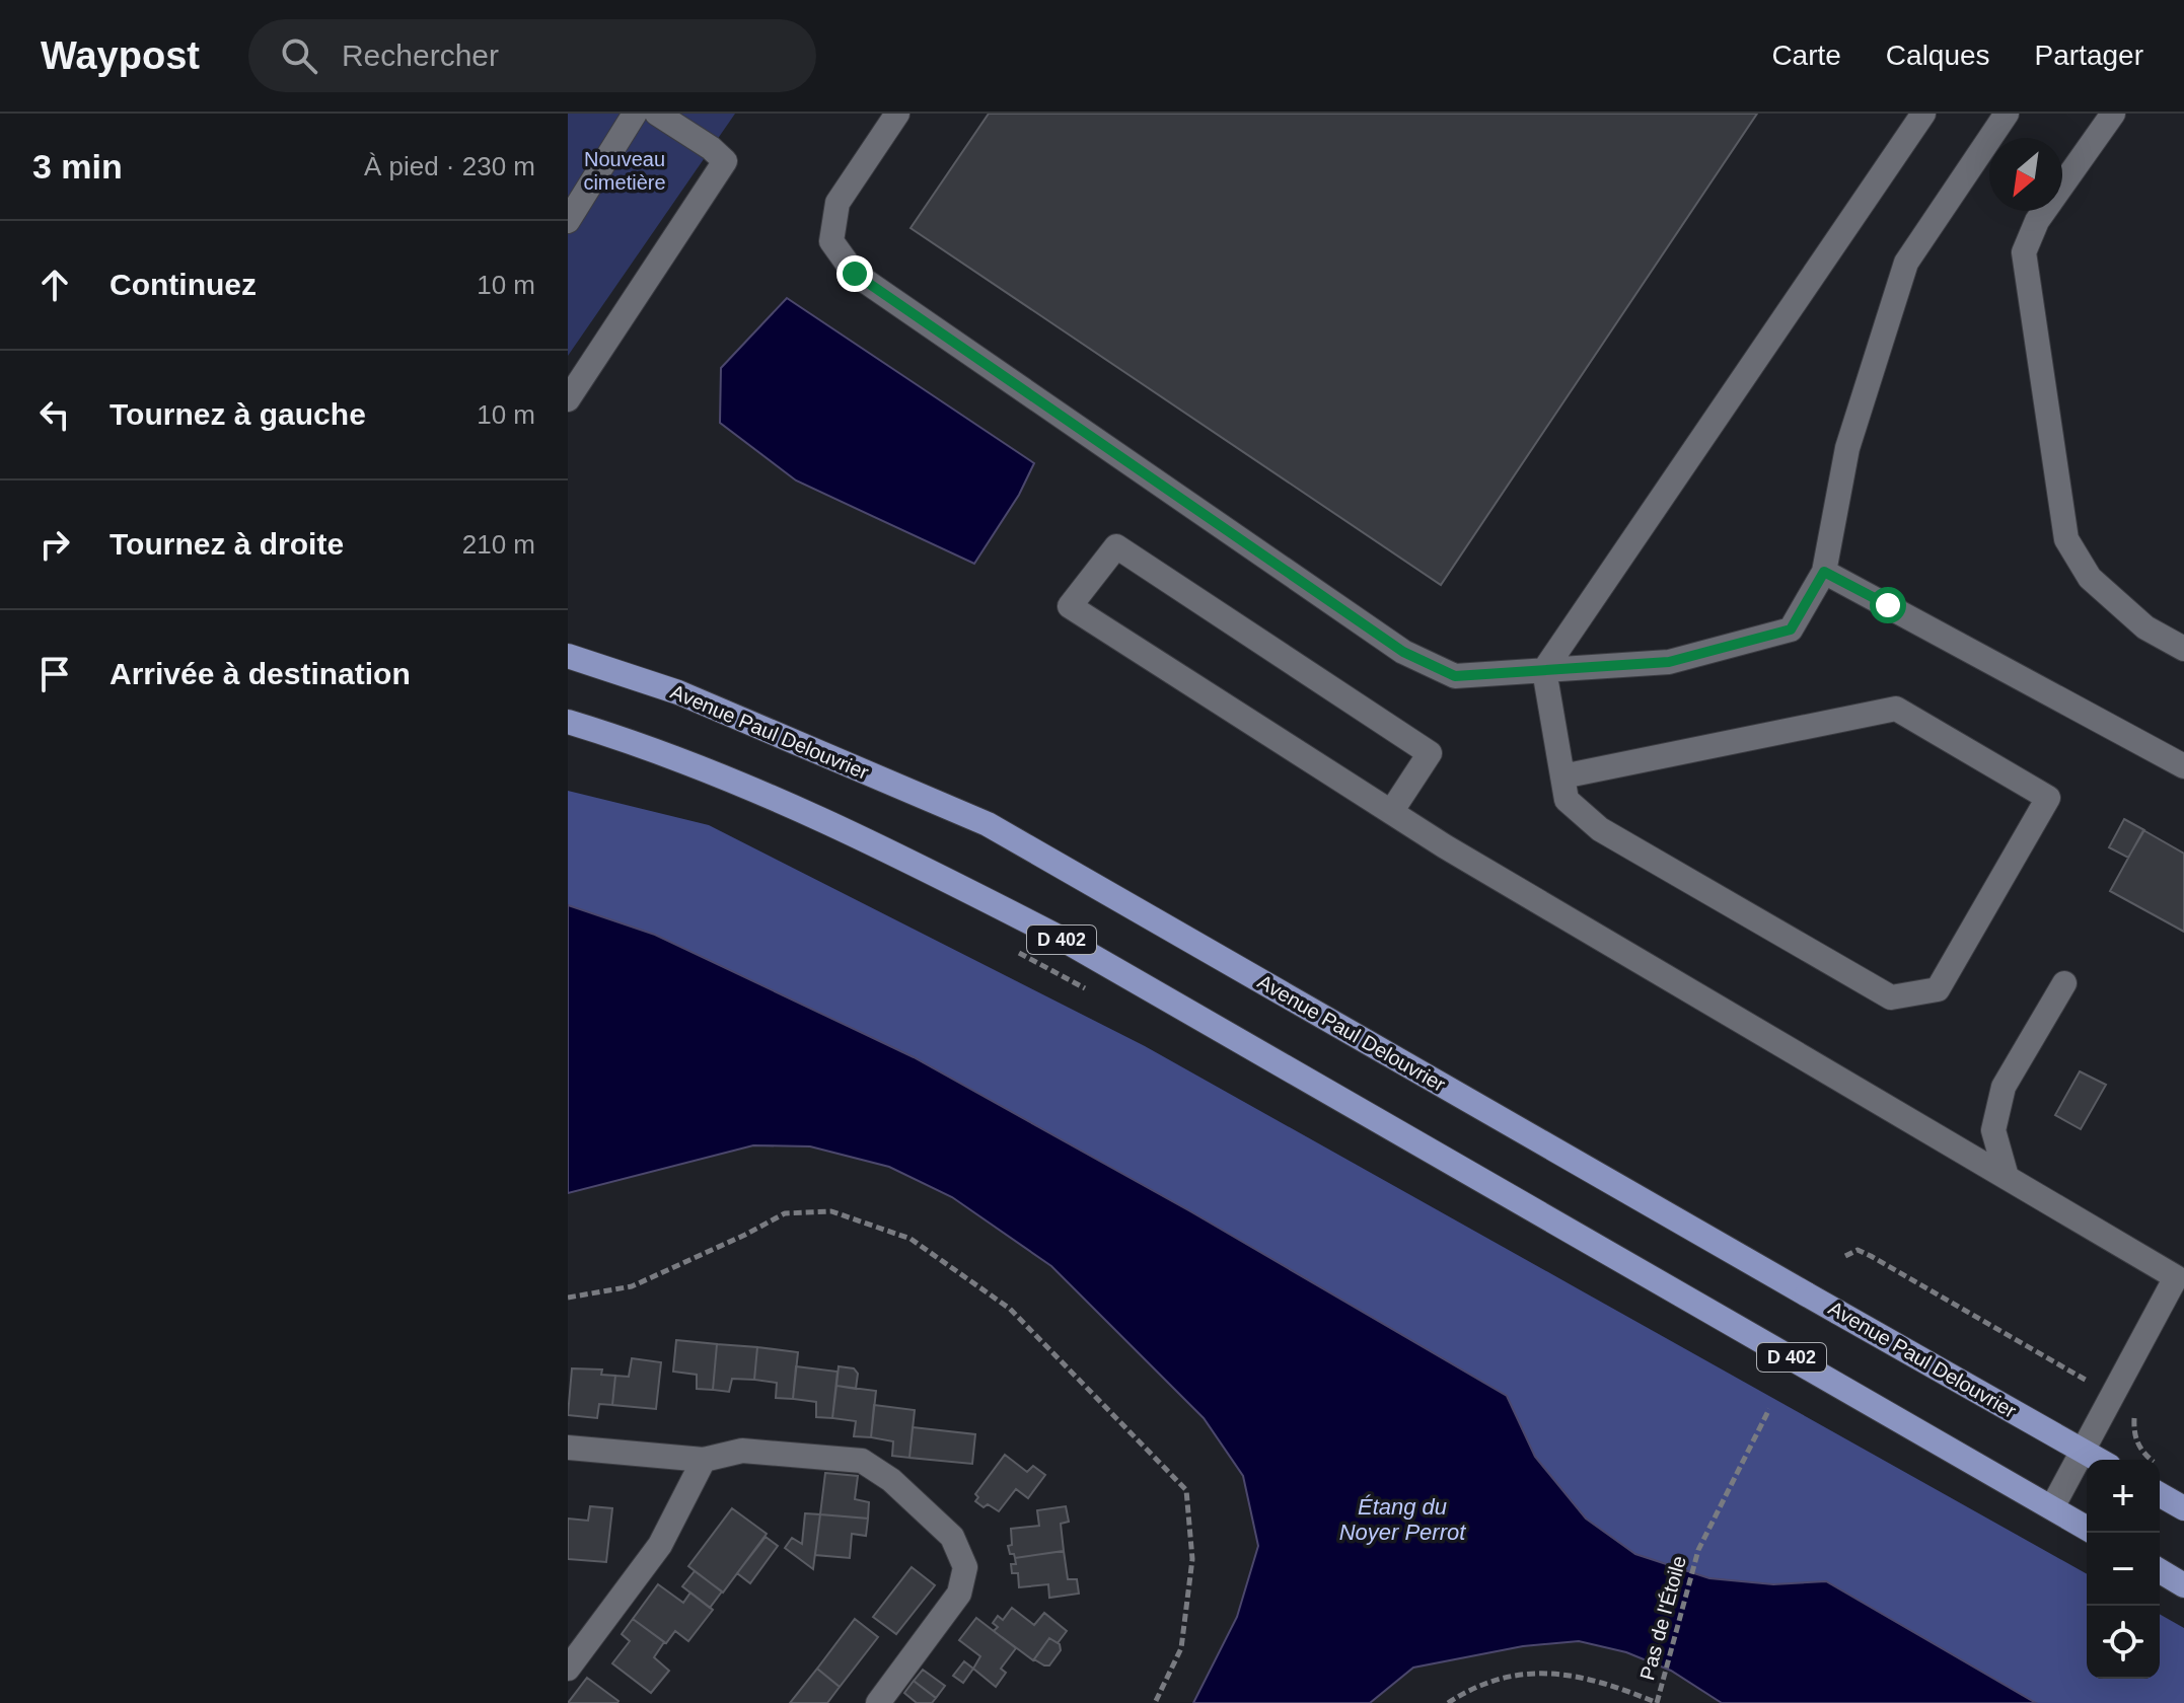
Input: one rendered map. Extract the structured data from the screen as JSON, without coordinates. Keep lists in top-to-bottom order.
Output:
{
  "streets": {
    "main road": ["Avenue Paul Delouvrier", "D 402"],
    "path": ["Pas de l'Étoile"]
  },
  "water": ["Étang du Noyer Perrot"],
  "parks": ["Nouveau cimetière"],
  "north": "bottom left",
  "page": {
    "header": "Waypost",
    "search": "Rechercher",
    "nav": ["Carte", "Calques", "Partager"],
    "heading": ["3 min", "À pied · 230 m"],
    "list": [
      ["Continuez", "10 m"],
      ["Tournez à gauche", "10 m"],
      ["Tournez à droite", "210 m"],
      "Arrivée à destination"
    ],
    "map_buttons": ["+", "−"]
  }
}
